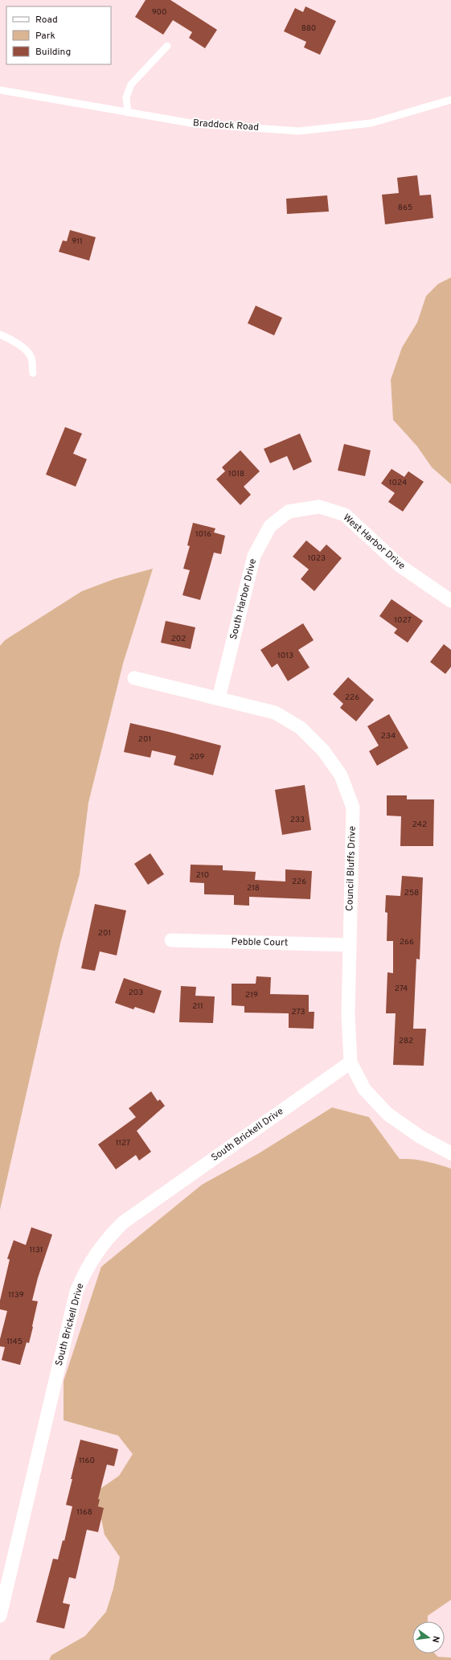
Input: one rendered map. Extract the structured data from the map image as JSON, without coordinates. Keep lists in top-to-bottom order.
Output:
{
  "streets": {
    "street": [
      "West Harbor Drive",
      "South Harbor Drive",
      "Council Bluffs Drive",
      "Pebble Court",
      "South Brickell Drive"
    ],
    "lane": ["Braddock Road"]
  },
  "crossings": [
    ["West Harbor Drive", "South Harbor Drive"],
    ["South Harbor Drive", "Council Bluffs Drive"],
    ["Council Bluffs Drive", "Pebble Court"],
    ["Council Bluffs Drive", "South Brickell Drive"]
  ],
  "house_numbers": [
    "900",
    "880",
    "865",
    "911",
    "1018",
    "1024",
    "1016",
    "1023",
    "1027",
    "202",
    "1013",
    "226",
    "234",
    "201",
    "209",
    "233",
    "242",
    "210",
    "226",
    "218",
    "258",
    "201",
    "266",
    "274",
    "203",
    "219",
    "211",
    "273",
    "282",
    "1127",
    "1131",
    "1139",
    "1145",
    "1160",
    "1168"
  ],
  "legend": ["Road", "Park", "Building"],
  "north": "right"
}
